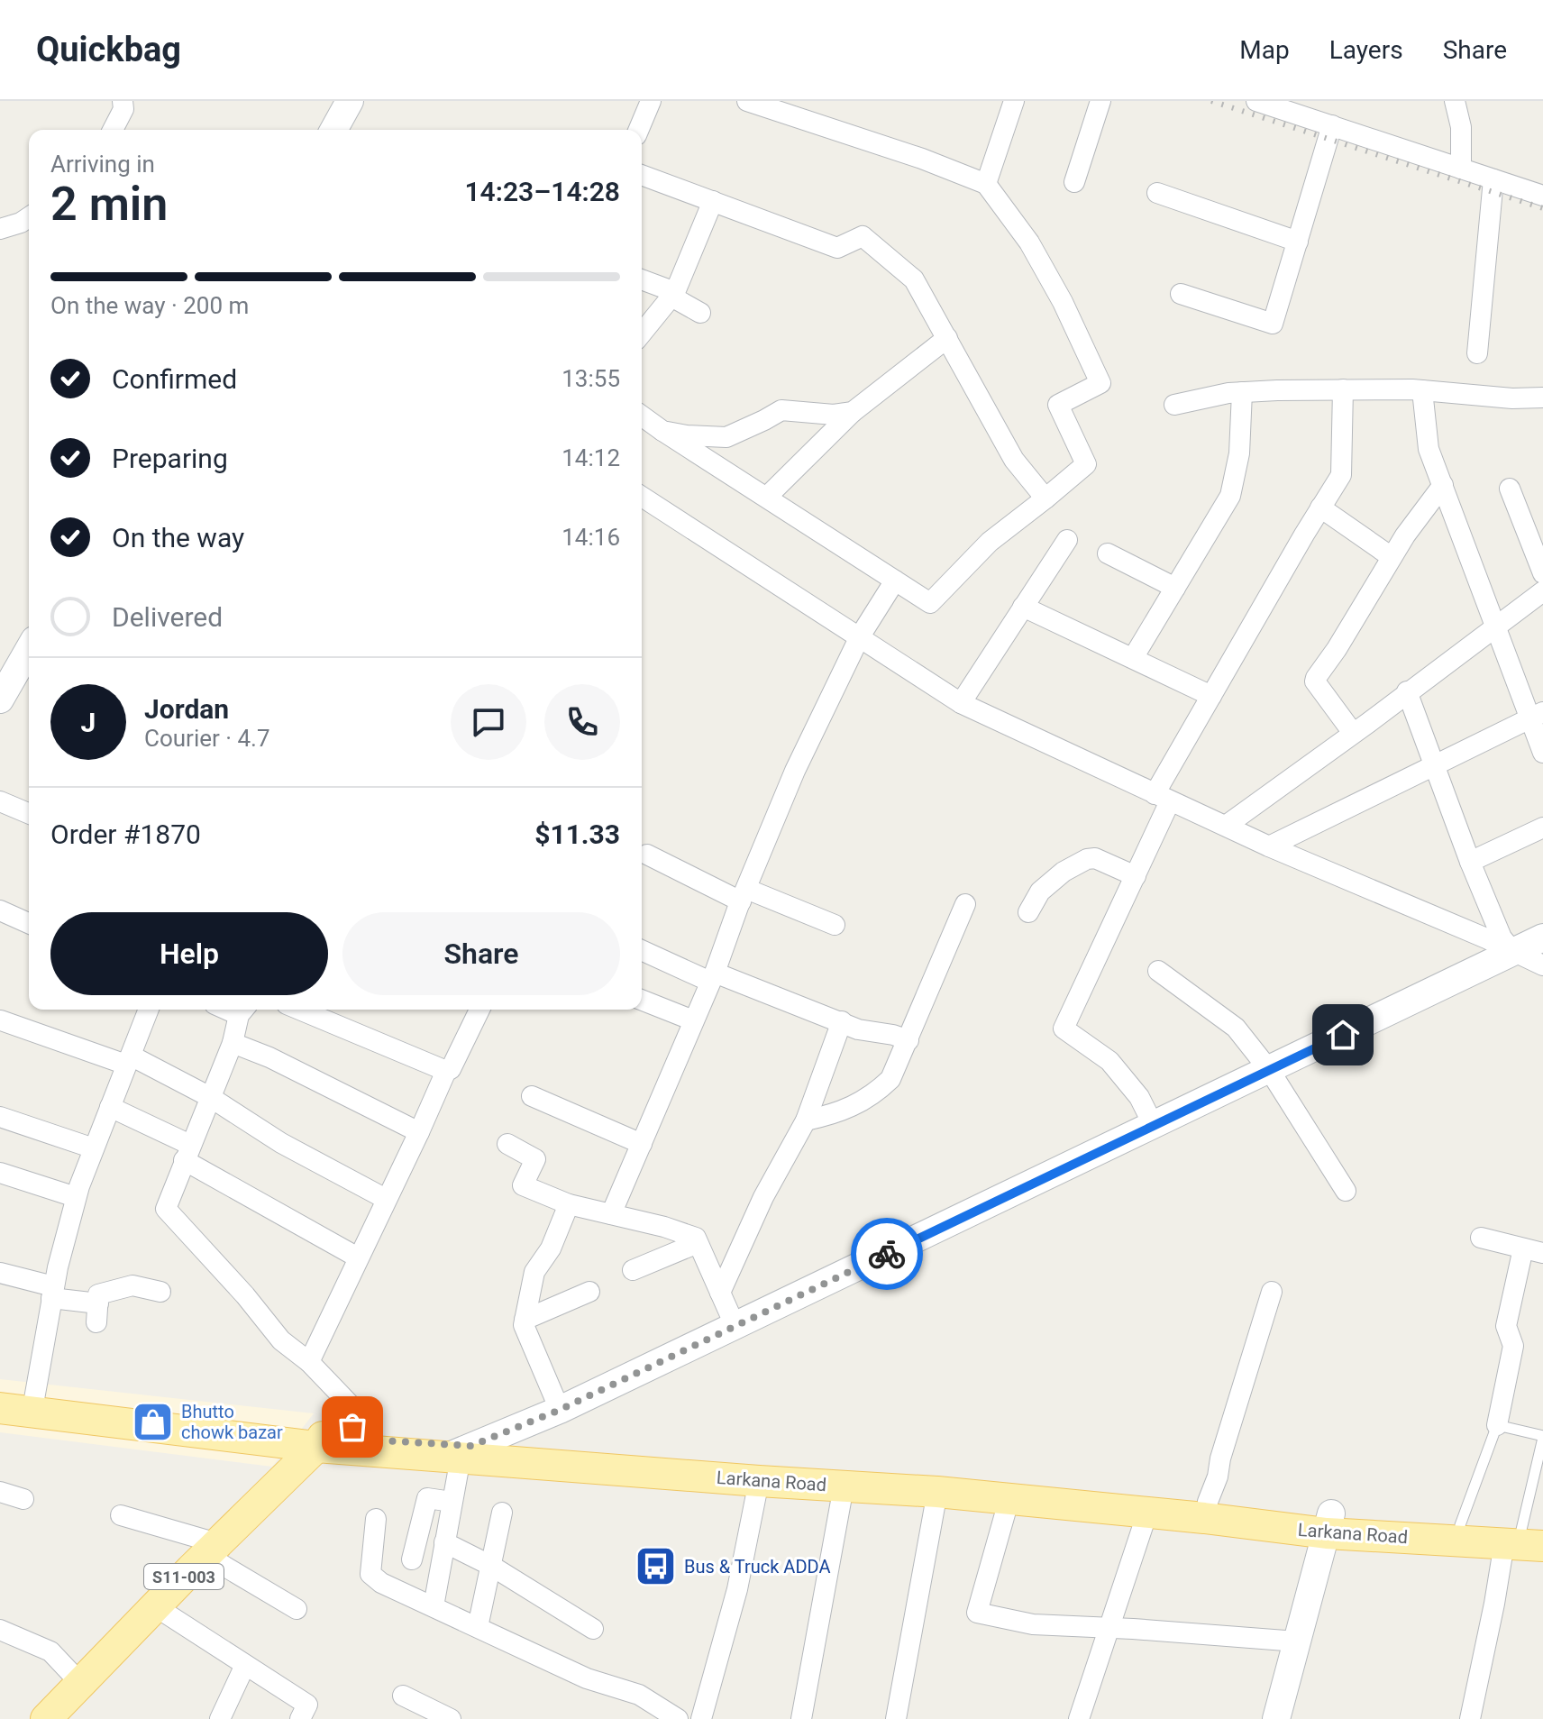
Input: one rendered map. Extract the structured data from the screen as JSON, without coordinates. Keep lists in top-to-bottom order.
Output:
{
  "streets": {
    "main road": ["Larkana Road", "S11-003"]
  },
  "crossings": [
    ["Larkana Road", "S11-003"]
  ],
  "places": {
    "shop": ["Bhutto chowk bazar"],
    "bus stop": ["Bus & Truck ADDA"]
  },
  "page": {
    "header": "Quickbag",
    "nav": ["Map", "Layers", "Share"],
    "heading": ["2 min", "Arriving in", "14:23–14:28"],
    "panel": [
      "Jordan",
      "Courier · 4.7",
      "Order #1870",
      "$11.33"
    ],
    "bar": "On the way · 200 m",
    "list": [
      ["Confirmed", "13:55"],
      ["Preparing", "14:12"],
      ["On the way", "14:16"],
      "Delivered"
    ],
    "round": "J",
    "buttons": ["Help", "Share"]
  }
}
